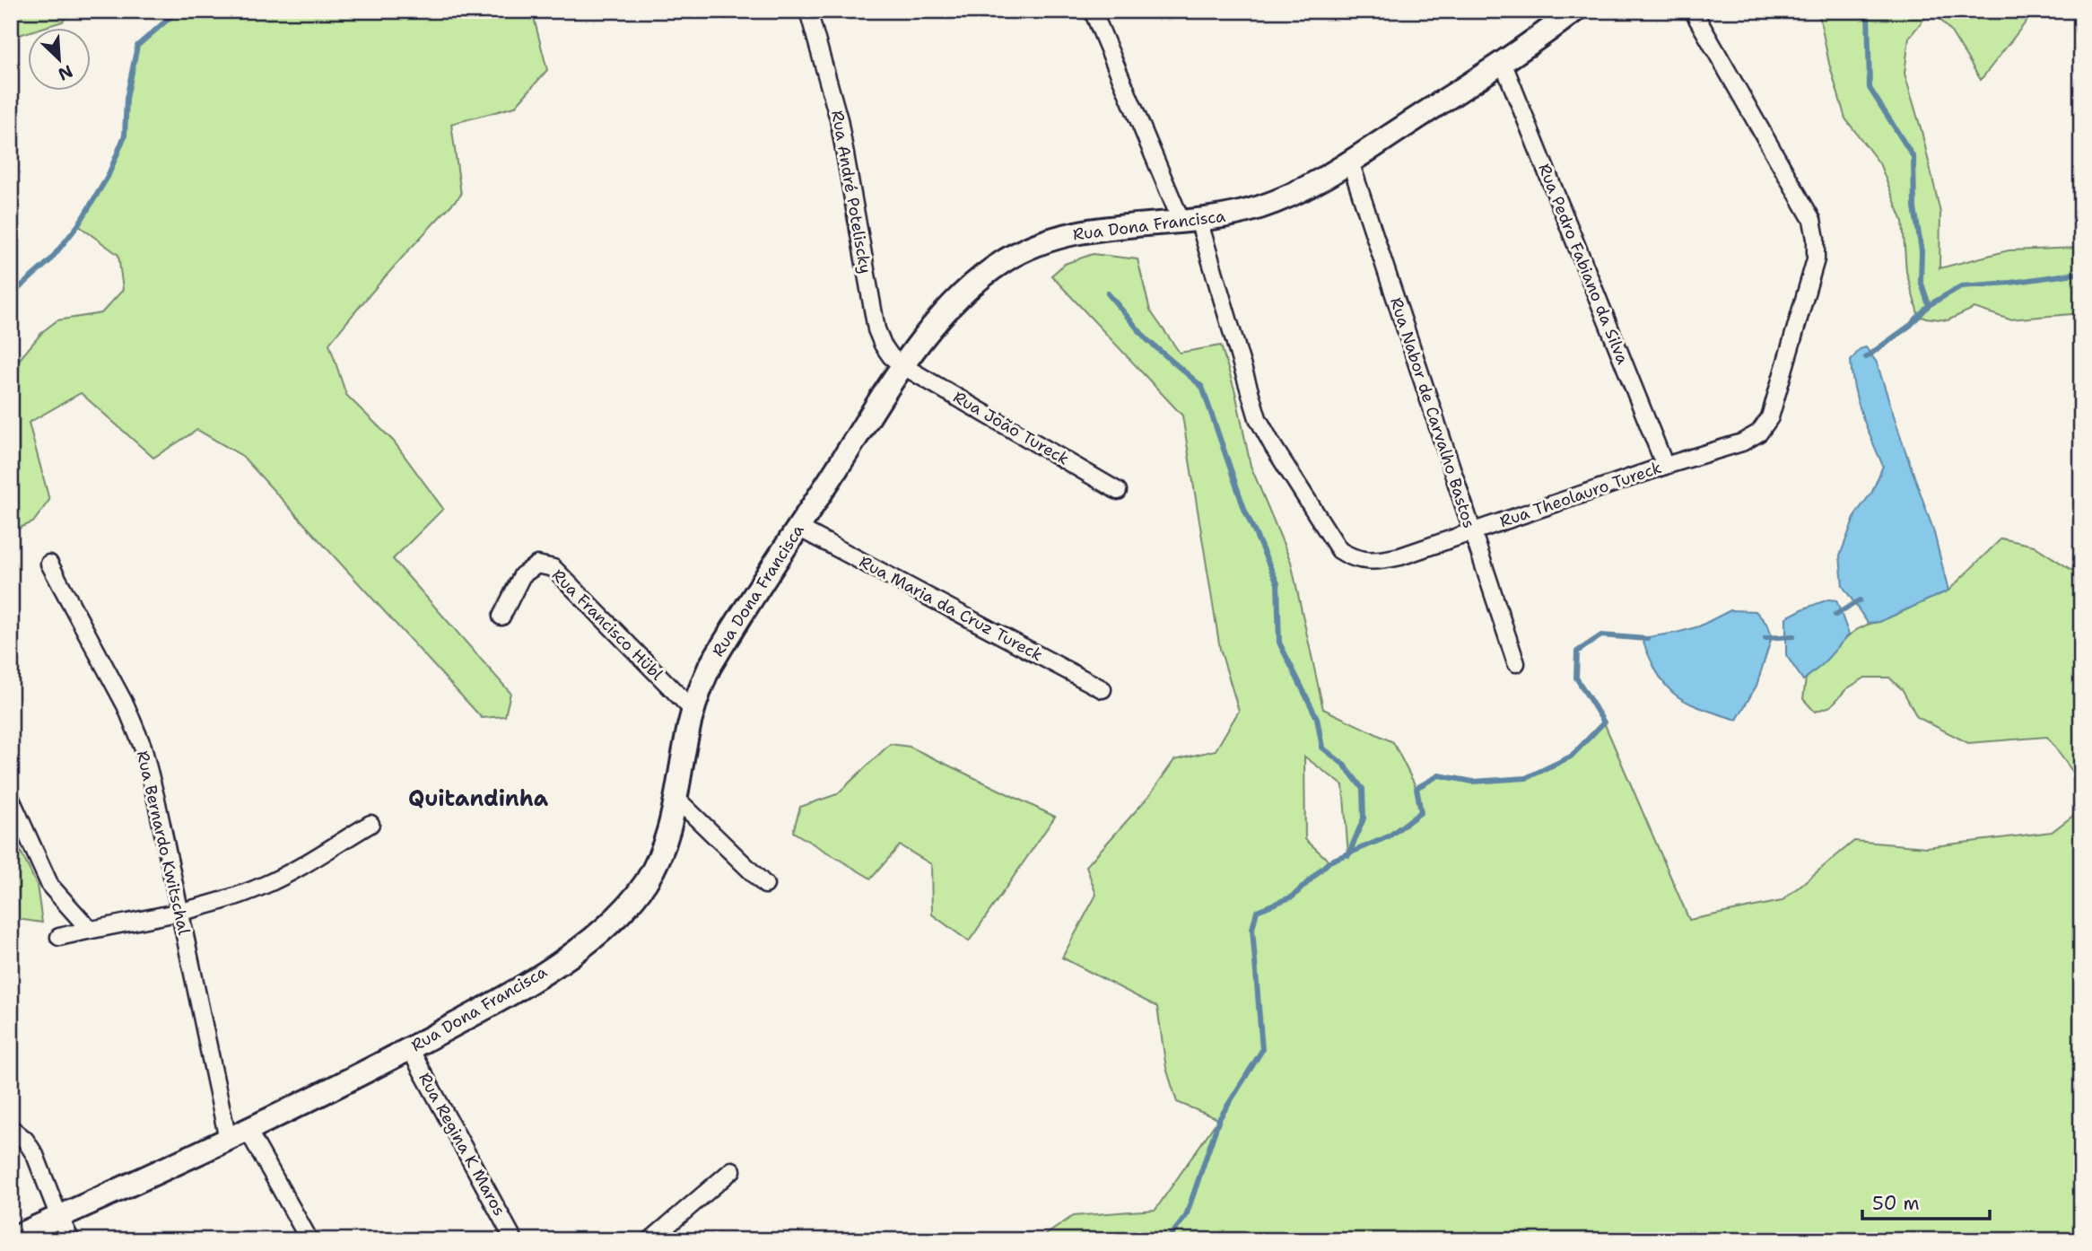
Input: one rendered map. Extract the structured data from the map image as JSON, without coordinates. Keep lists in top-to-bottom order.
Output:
{
  "streets": {
    "main road": ["Rua Dona Francisca"],
    "street": [
      "Rua André Poteliscky",
      "Rua Pedro Fabiano da Silva",
      "Rua Nabor de Carvalho Bastos",
      "Rua João Tureck",
      "Rua Theolauro Tureck",
      "Rua Maria da Cruz Tureck",
      "Rua Francisco Hübl",
      "Rua Bernardo Kwitschal",
      "Rua Regina K Maros"
    ]
  },
  "crossings": [
    ["Rua André Poteliscky", "Rua Dona Francisca"],
    ["Rua André Poteliscky", "Rua João Tureck"],
    ["Rua Dona Francisca", "Rua Pedro Fabiano da Silva"],
    ["Rua Dona Francisca", "Rua Nabor de Carvalho Bastos"],
    ["Rua Dona Francisca", "Rua João Tureck"],
    ["Rua Dona Francisca", "Rua Theolauro Tureck"],
    ["Rua Dona Francisca", "Rua Maria da Cruz Tureck"],
    ["Rua Dona Francisca", "Rua Francisco Hübl"],
    ["Rua Dona Francisca", "Rua Bernardo Kwitschal"],
    ["Rua Dona Francisca", "Rua Regina K Maros"],
    ["Rua Pedro Fabiano da Silva", "Rua Theolauro Tureck"],
    ["Rua Nabor de Carvalho Bastos", "Rua Theolauro Tureck"]
  ],
  "districts": ["Quitandinha"],
  "scale_bar": "50 m",
  "north": "bottom right"
}
